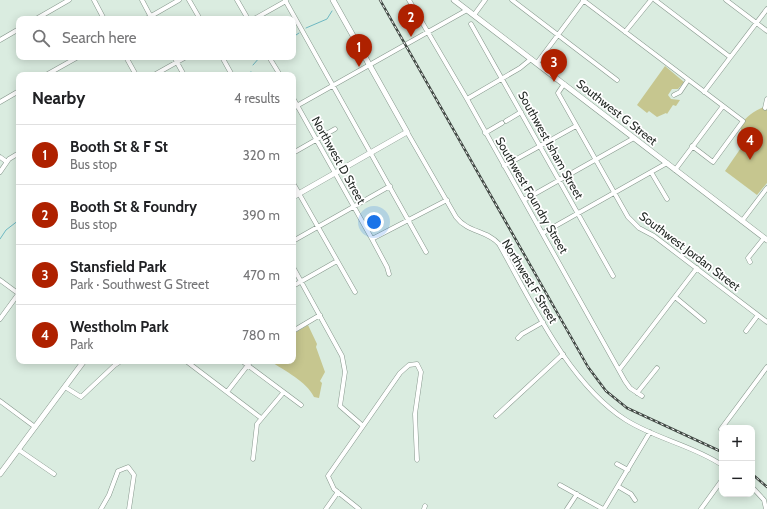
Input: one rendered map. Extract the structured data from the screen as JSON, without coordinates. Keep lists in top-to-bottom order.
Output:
{
  "streets": {
    "main road": ["Southwest G Street", "Northwest F Street"],
    "street": [
      "Southwest Isham Street",
      "Northwest D Street",
      "Southwest Foundry Street",
      "Southwest Jordan Street"
    ]
  },
  "crossings": [
    ["Southwest G Street", "Southwest Jordan Street"]
  ],
  "page": {
    "pins": [
      "2",
      "1",
      "3",
      "4"
    ],
    "search": "Search here",
    "heading": ["Nearby", "4 results"],
    "list": [
      {
        "mark": "1",
        "name": "Booth St & F St",
        "note": "Bus stop",
        "value": "320 m"
      },
      {
        "mark": "2",
        "name": "Booth St & Foundry",
        "note": "Bus stop",
        "value": "390 m"
      },
      {
        "mark": "3",
        "name": "Stansfield Park",
        "note": "Park · Southwest G Street",
        "value": "470 m"
      },
      {
        "mark": "4",
        "name": "Westholm Park",
        "note": "Park",
        "value": "780 m"
      }
    ],
    "map_buttons": ["+", "−"]
  }
}
